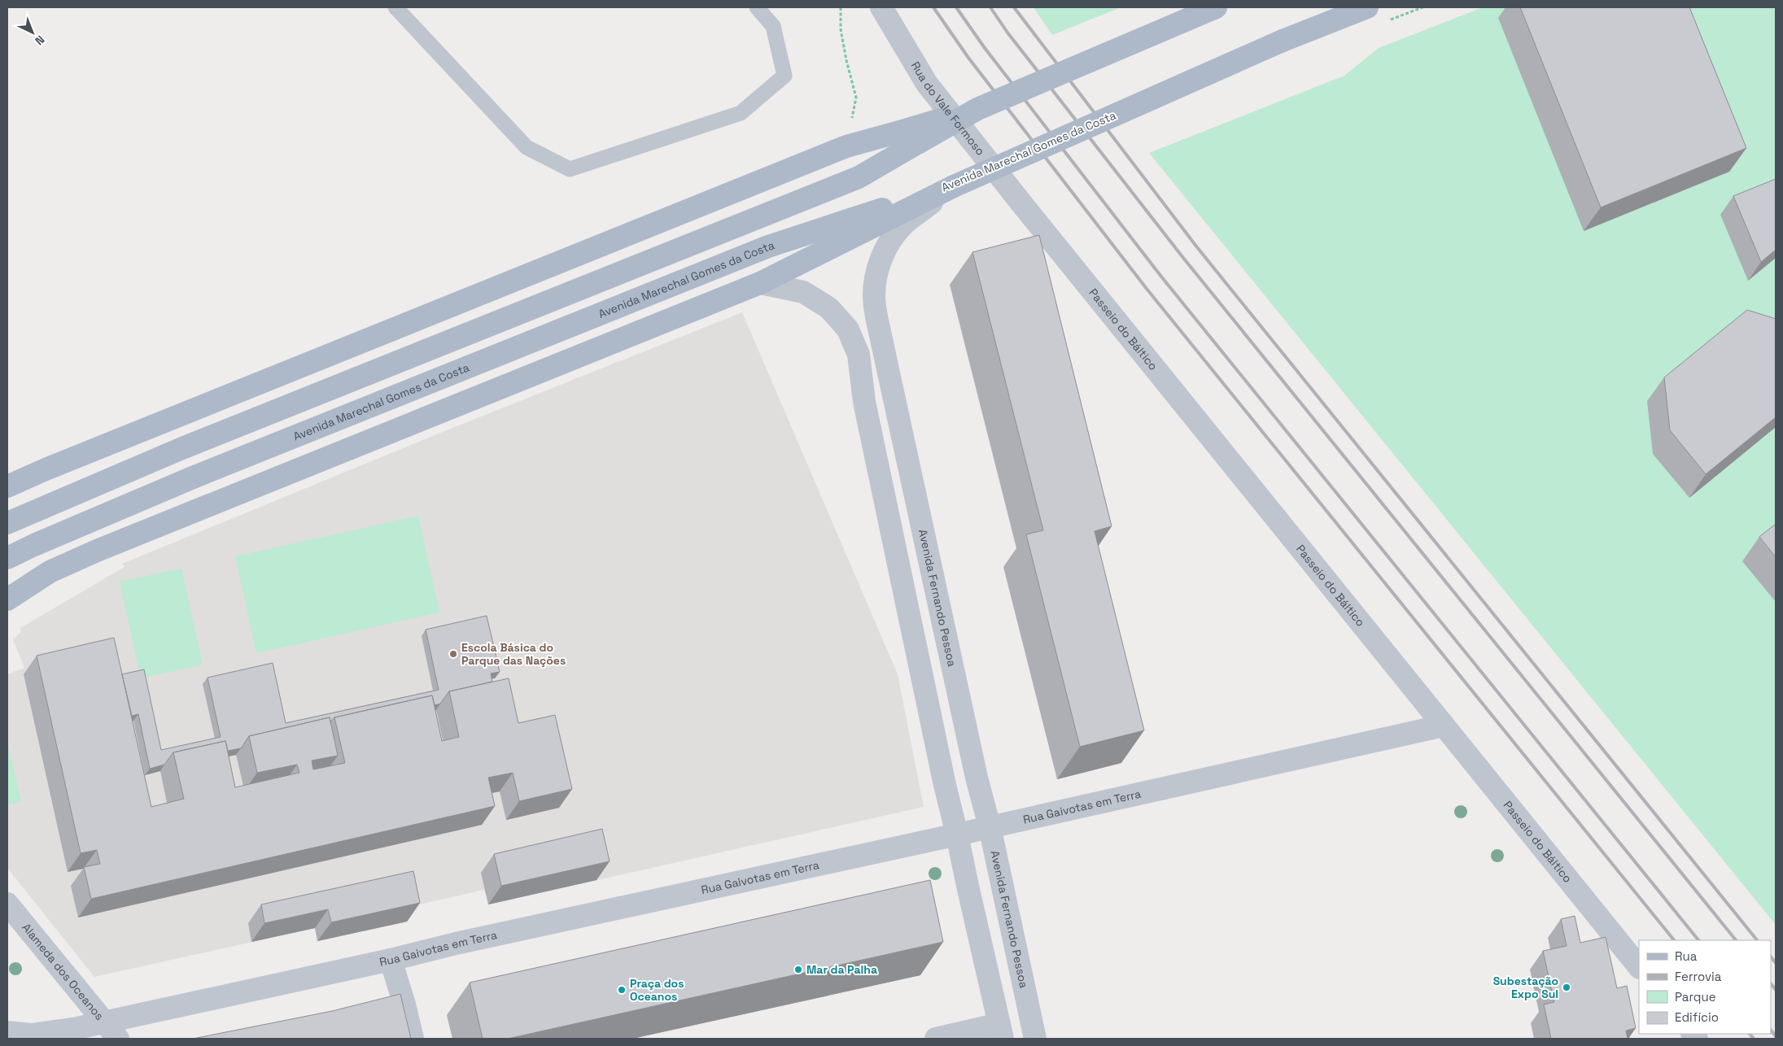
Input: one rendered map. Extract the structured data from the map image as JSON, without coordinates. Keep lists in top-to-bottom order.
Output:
{
  "streets": {
    "main road": ["Avenida Marechal Gomes da Costa"],
    "street": [
      "Rua do Vale Formoso",
      "Passeio do Báltico",
      "Avenida Fernando Pessoa",
      "Rua Gaivotas em Terra",
      "Alameda dos Oceanos"
    ]
  },
  "crossings": [
    ["Rua do Vale Formoso", "Passeio do Báltico"],
    ["Avenida Marechal Gomes da Costa", "Avenida Fernando Pessoa"],
    ["Passeio do Báltico", "Rua Gaivotas em Terra"],
    ["Avenida Fernando Pessoa", "Rua Gaivotas em Terra"],
    ["Rua Gaivotas em Terra", "Alameda dos Oceanos"]
  ],
  "places": [
    "Escola Básica do Parque das Nações",
    "Mar da Palha",
    "Subestação Expo Sul",
    "Praça dos Oceanos"
  ],
  "legend": [
    "Rua",
    "Ferrovia",
    "Parque",
    "Edifício"
  ],
  "north": "bottom right"
}
